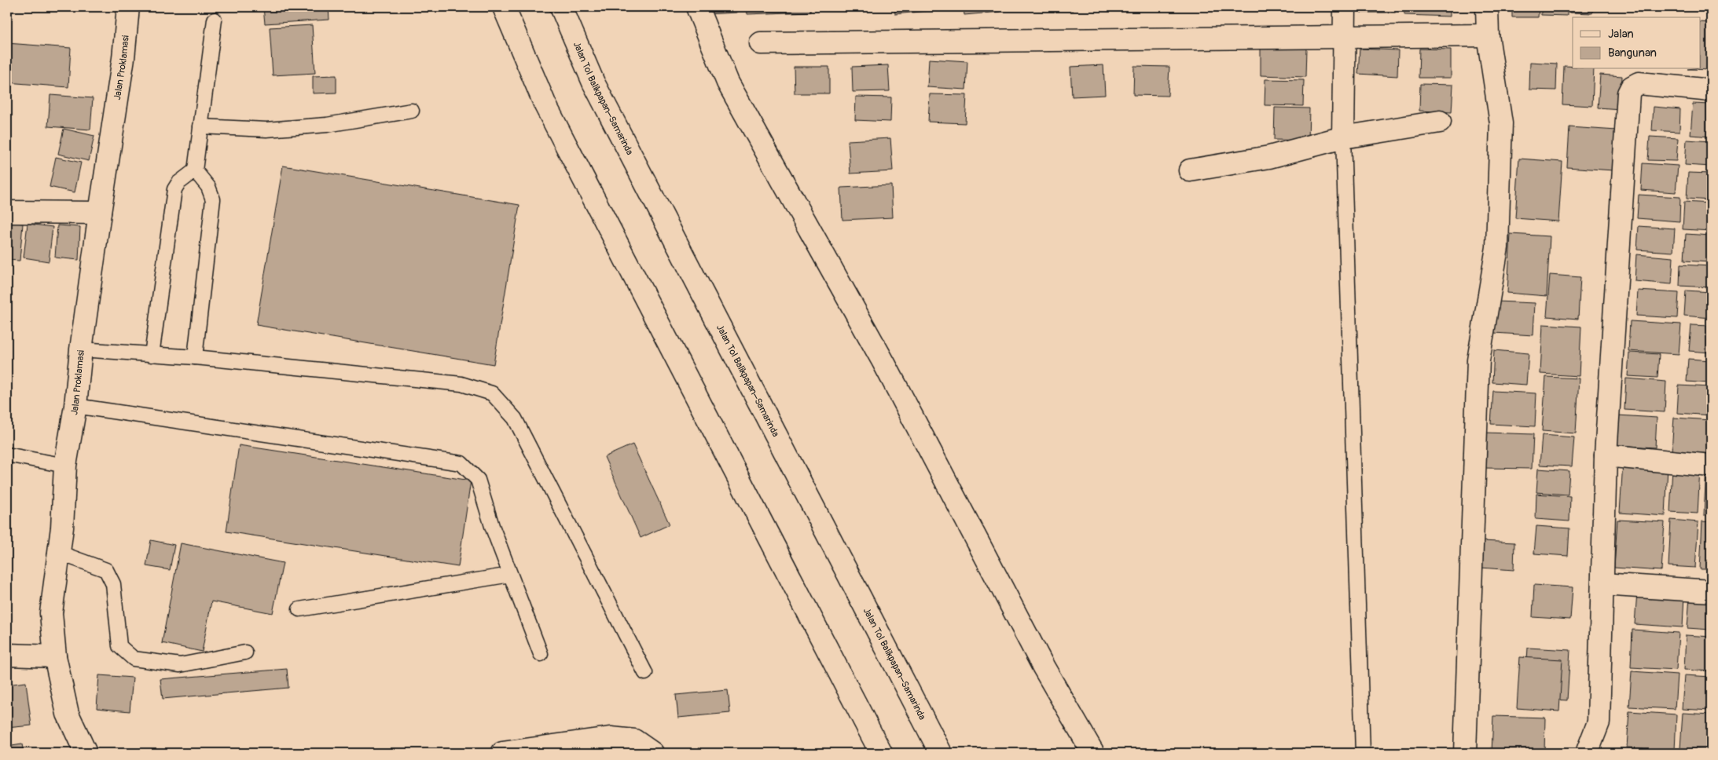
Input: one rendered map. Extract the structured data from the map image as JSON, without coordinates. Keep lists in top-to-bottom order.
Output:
{
  "streets": {
    "main road": ["Jalan Proklamasi", "Jalan Tol Balikpapan–Samarinda"]
  },
  "legend": ["Jalan", "Bangunan"]
}
